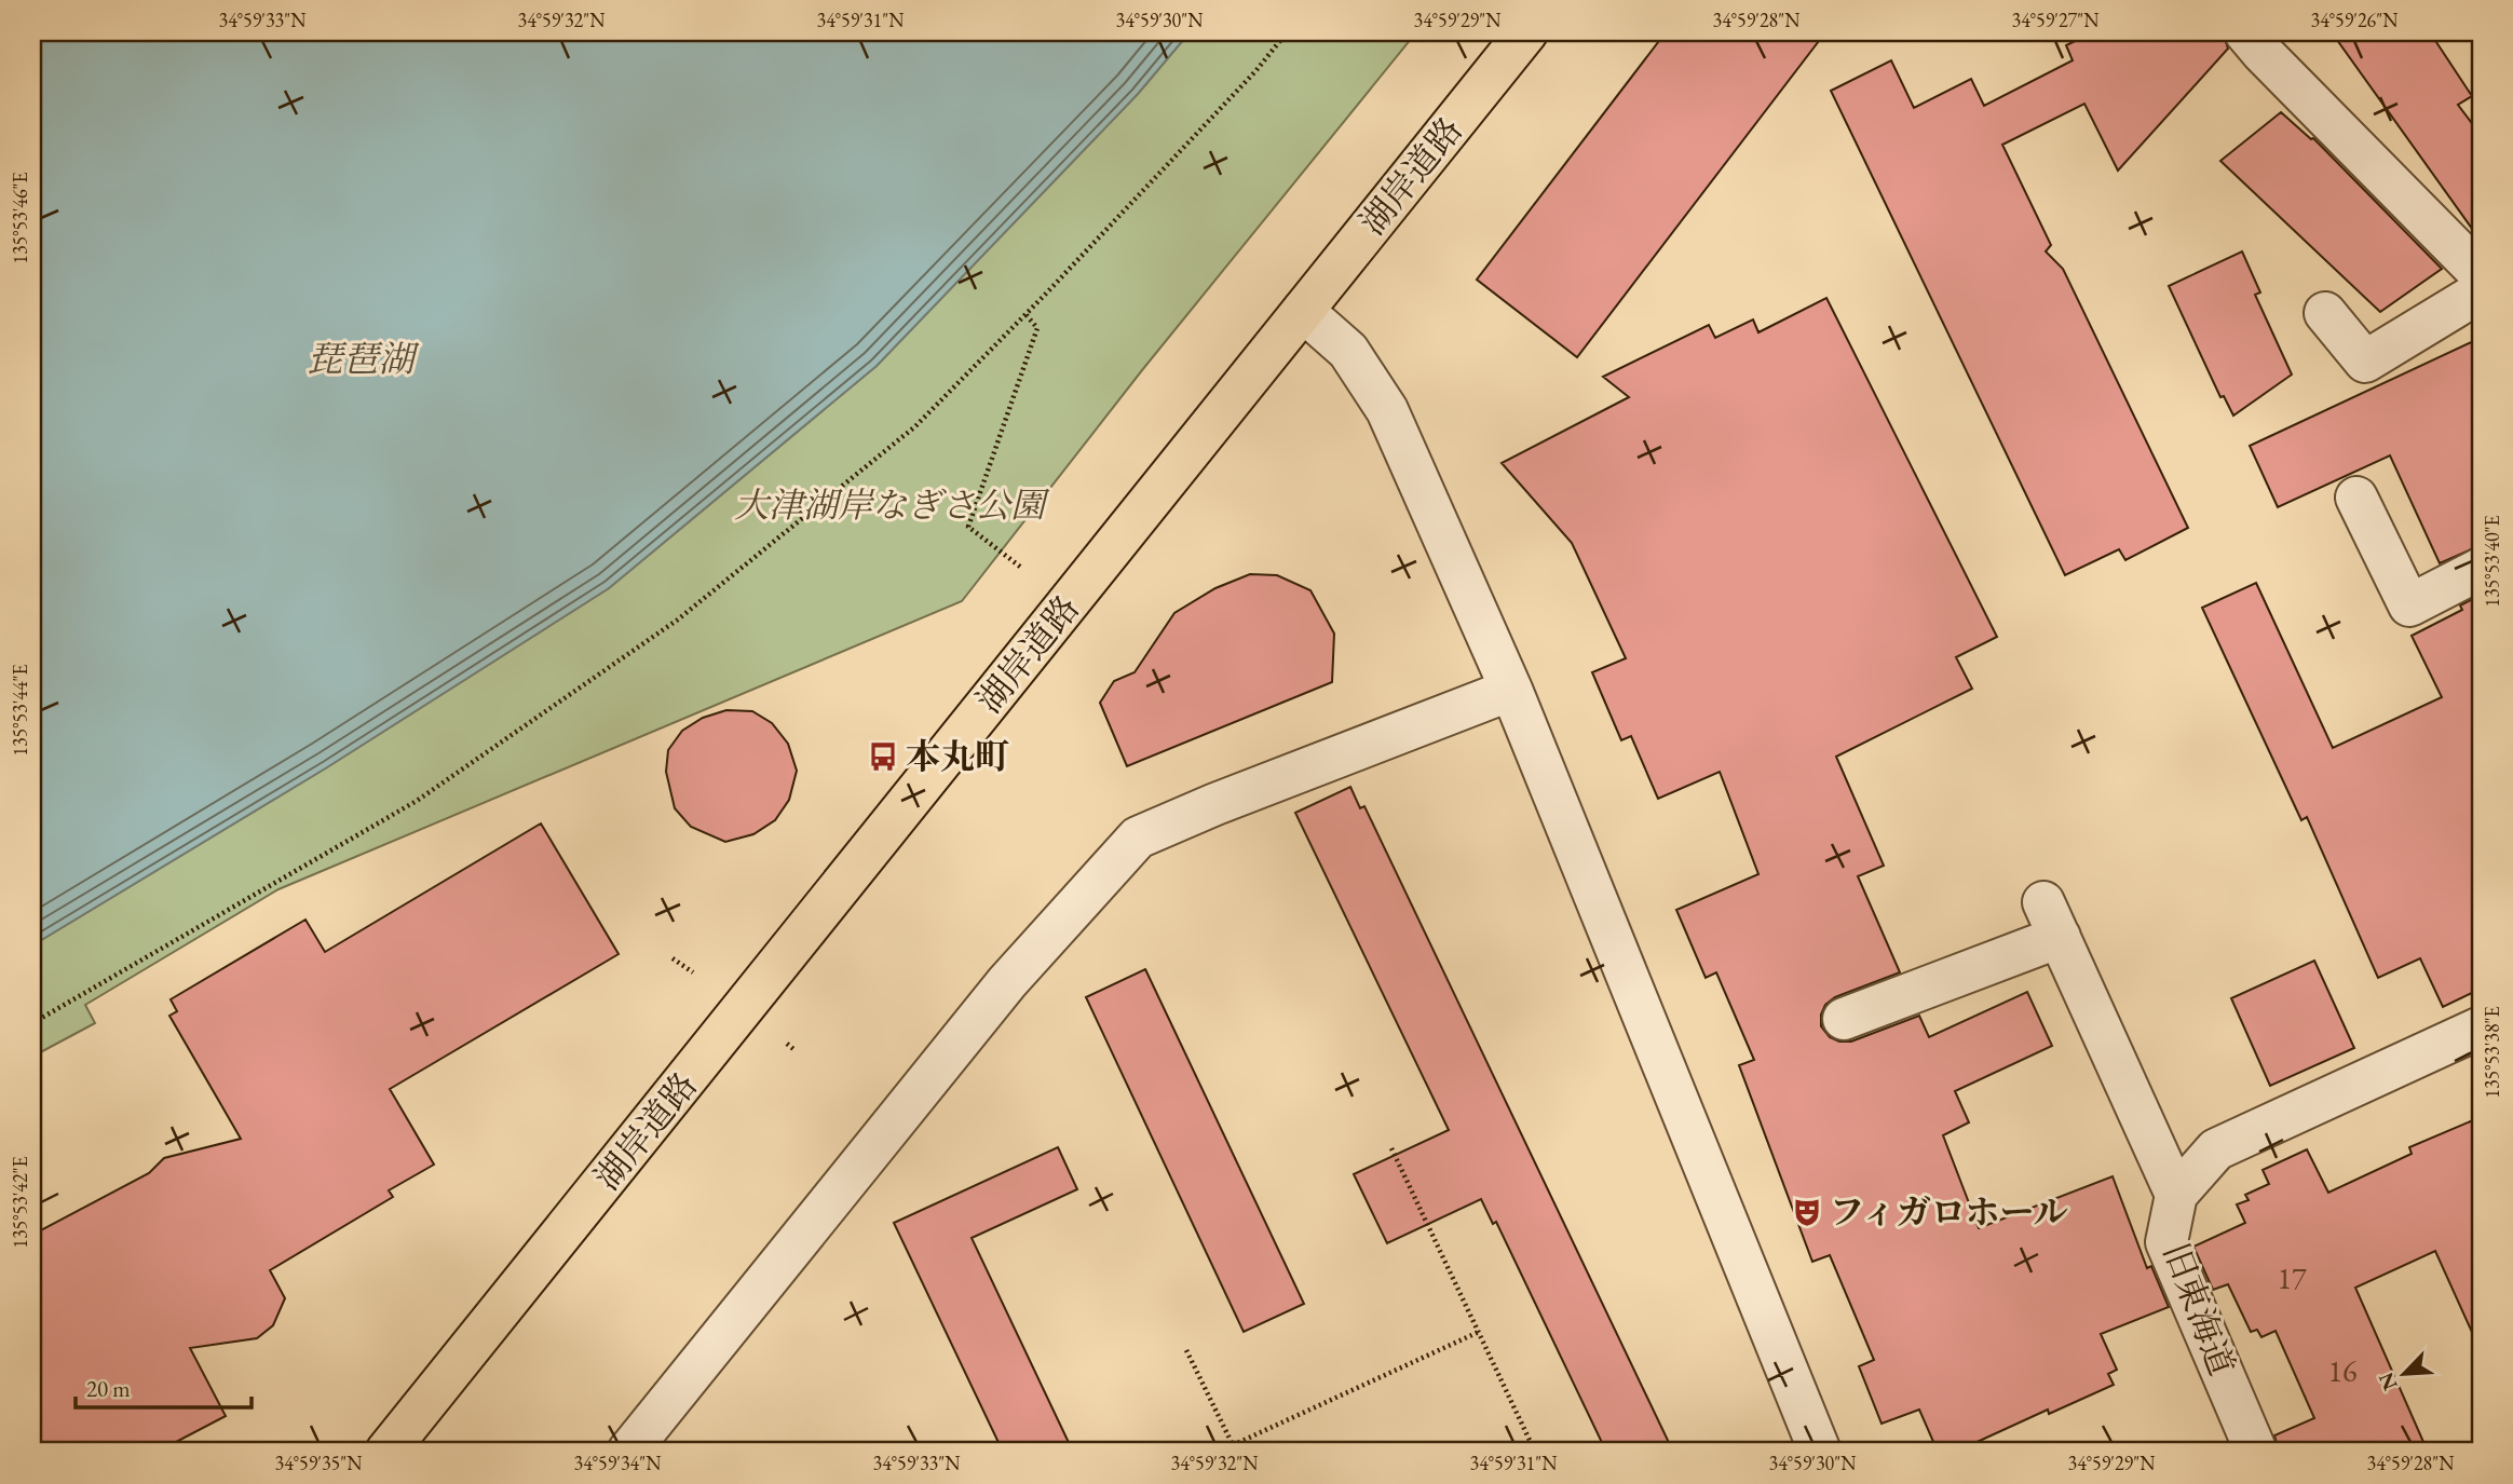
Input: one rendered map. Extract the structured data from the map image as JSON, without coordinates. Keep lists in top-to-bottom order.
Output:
{
  "streets": {
    "main road": ["湖岸道路"],
    "street": ["旧東海道"]
  },
  "water": ["琵琶湖"],
  "parks": ["大津湖岸なぎさ公園"],
  "places": {
    "bus stop": ["本丸町"],
    "theatre": ["フィガロホール"]
  },
  "house_numbers": ["17", "16"],
  "scale_bar": "20 m",
  "north": "bottom left",
  "coordinates": [
    "34°59'33\"N",
    "34°59'32\"N",
    "34°59'31\"N",
    "34°59'30\"N",
    "34°59'29\"N",
    "34°59'28\"N",
    "34°59'27\"N",
    "34°59'26\"N",
    "135°53'46\"E",
    "135°53'40\"E",
    "135°53'44\"E",
    "135°53'38\"E",
    "135°53'42\"E",
    "34°59'35\"N",
    "34°59'34\"N"
  ]
}
